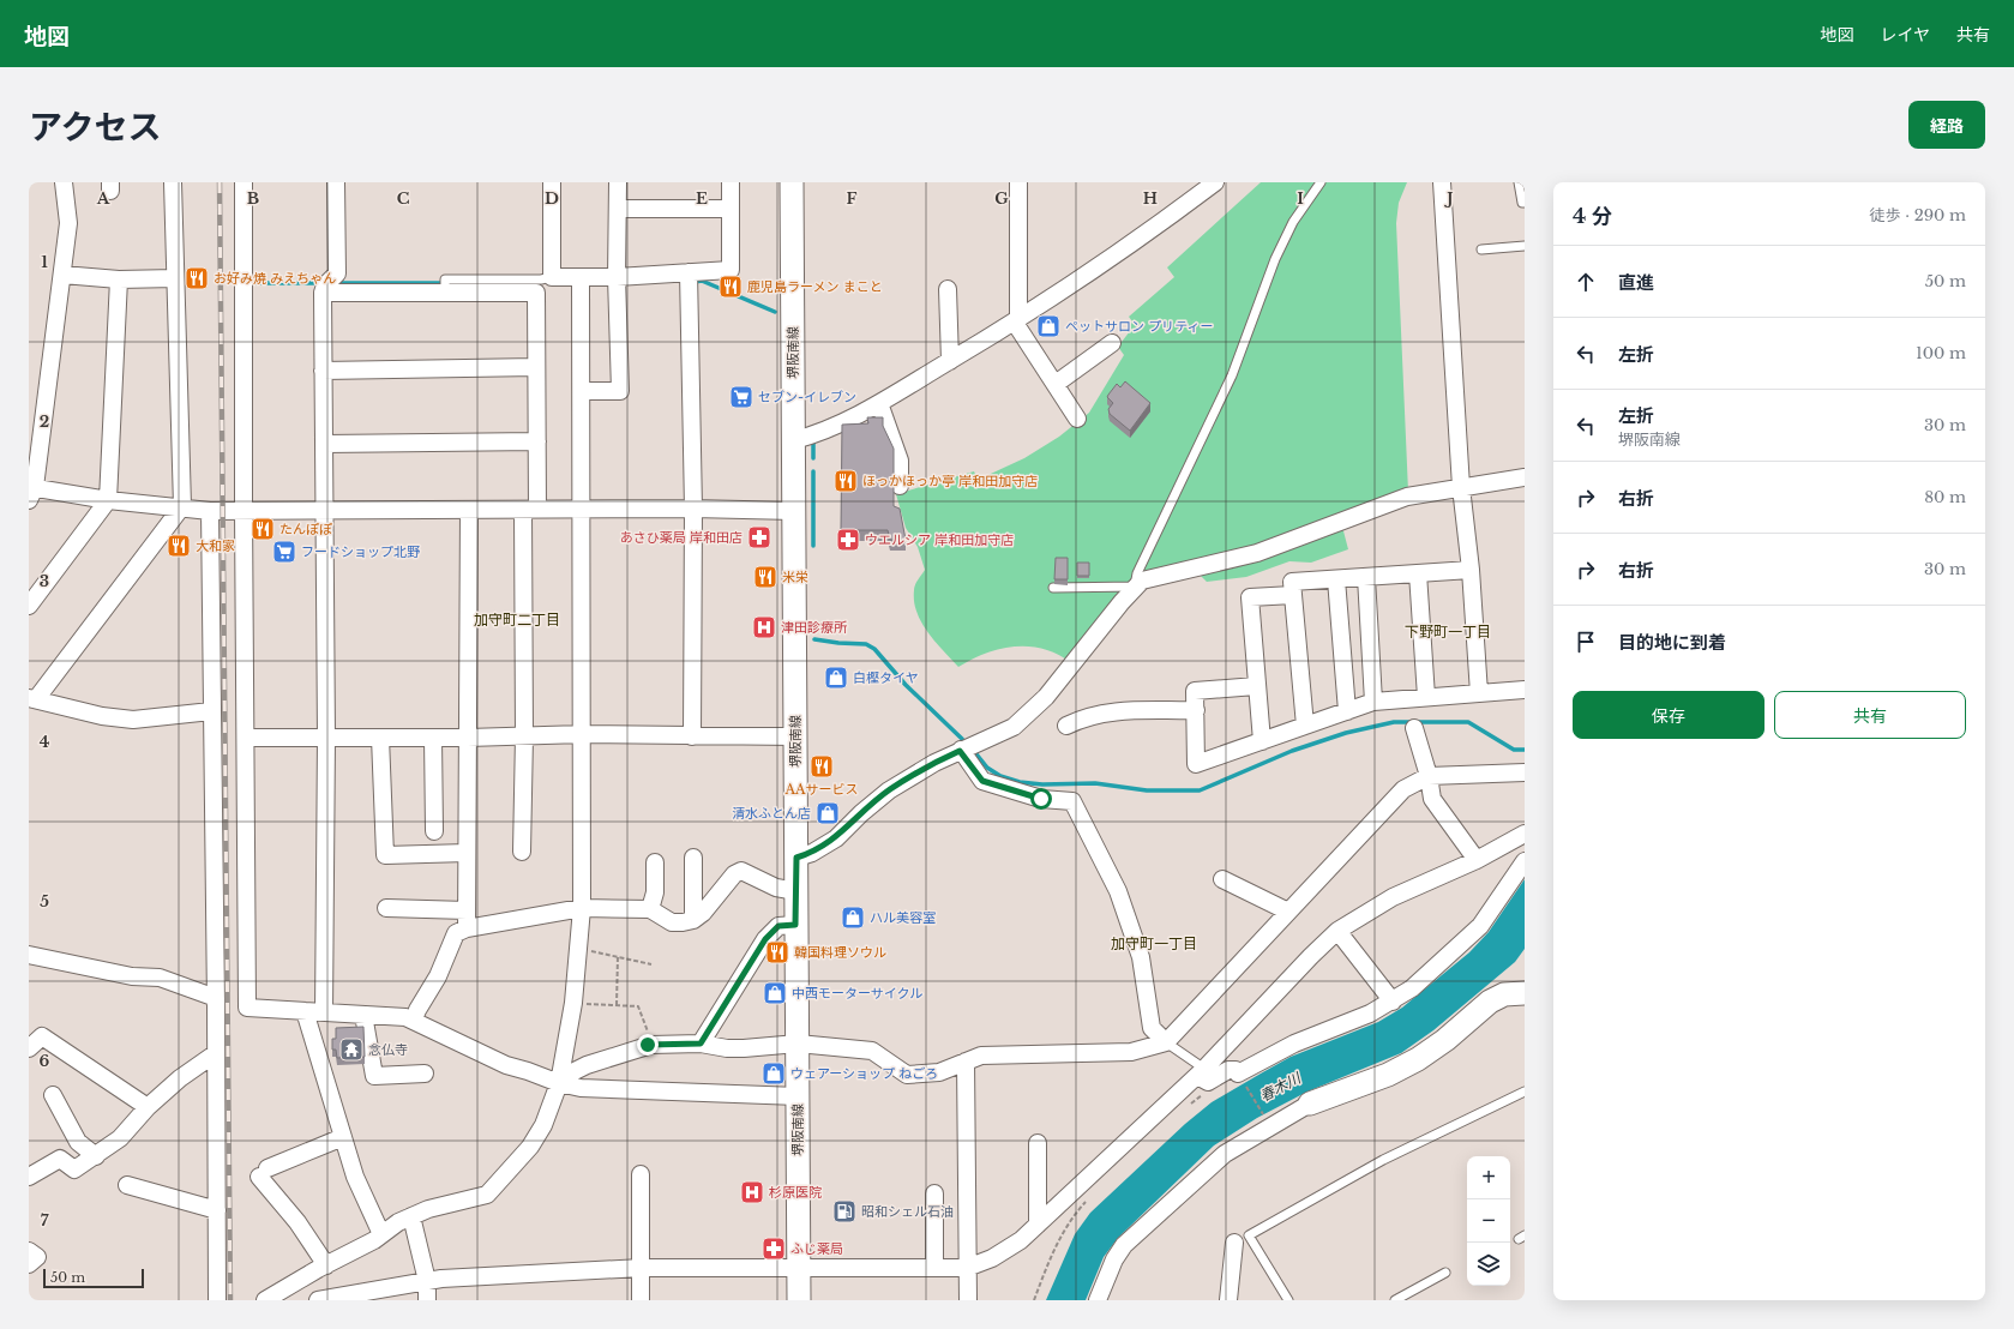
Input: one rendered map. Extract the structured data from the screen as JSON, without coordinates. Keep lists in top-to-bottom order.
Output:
{
  "streets": {
    "main road": ["堺阪南線"]
  },
  "districts": ["加守町二丁目", "下野町一丁目", "加守町一丁目"],
  "water": ["春木川"],
  "places": {
    "restaurant": [
      "お好み焼 みえちゃん",
      "鹿児島ラーメン まこと",
      "ほっかほっか亭 岸和田加守店",
      "たんぽぽ",
      "大和家",
      "米栄",
      "AAサービス",
      "韓国料理ソウル"
    ],
    "shop": [
      "ペットサロン プリティー",
      "白樫タイヤ",
      "清水ふとん店",
      "ハル美容室",
      "中西モーターサイクル",
      "ウェアーショップ ねごろ"
    ],
    "supermarket": ["セブン-イレブン", "フードショップ北野"],
    "pharmacy": ["あさひ薬局 岸和田店", "ウエルシア 岸和田加守店", "ふじ薬局"],
    "hospital": ["津田診療所", "杉原医院"],
    "temple": ["念仏寺"],
    "fuel station": ["昭和シェル石油"]
  },
  "scale_bar": "50 m",
  "page": {
    "header": "地図",
    "nav": ["地図", "レイヤ", "共有"],
    "title": "アクセス",
    "buttons": [
      "経路",
      ["保存", "共有"]
    ],
    "heading": ["4 分", "徒歩 · 290 m"],
    "list": [
      ["直進", "50 m"],
      ["左折", "100 m"],
      ["左折", "堺阪南線", "30 m"],
      ["右折", "80 m"],
      ["右折", "30 m"],
      "目的地に到着"
    ],
    "map_buttons": ["+", "−"],
    "scale": "50 m"
  },
  "grid": {
    "columns": [
      "A",
      "B",
      "C",
      "D",
      "E",
      "F",
      "G",
      "H",
      "I",
      "J"
    ],
    "rows": [
      "1",
      "2",
      "3",
      "4",
      "5",
      "6",
      "7"
    ]
  }
}
